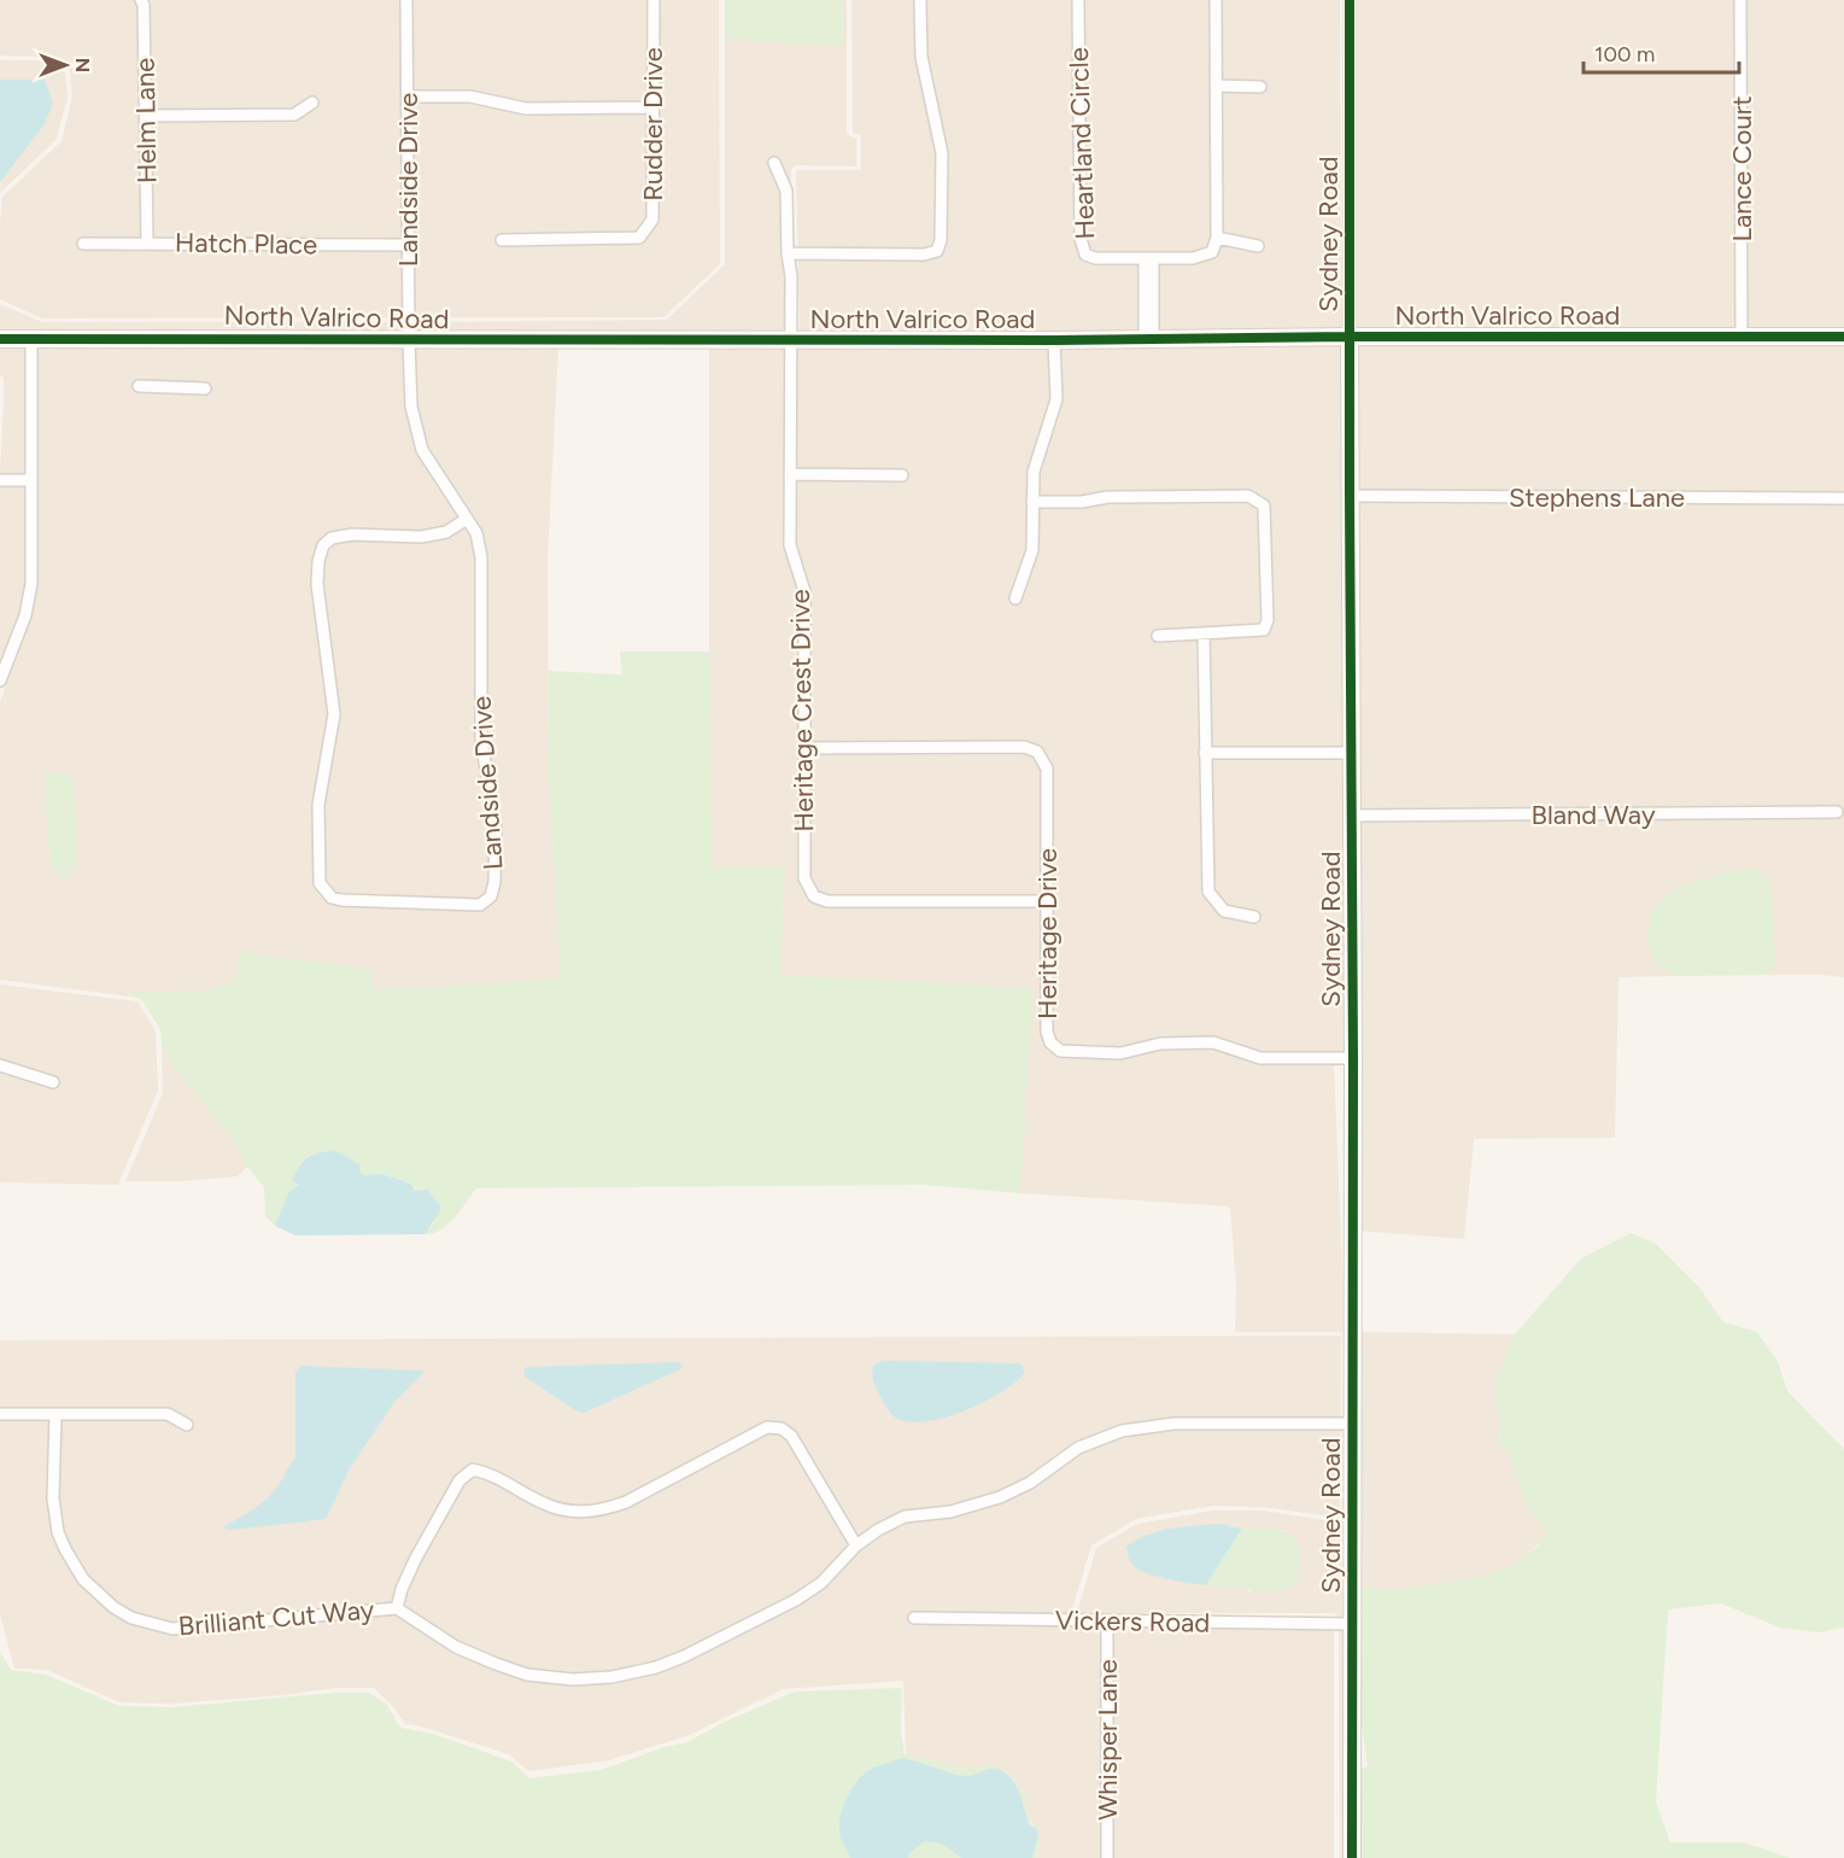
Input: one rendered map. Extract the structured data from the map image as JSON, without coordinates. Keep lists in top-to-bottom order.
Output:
{
  "streets": {
    "street": [
      "Helm Lane",
      "Rudder Drive",
      "Heartland Circle",
      "Lance Court",
      "Landside Drive",
      "Sydney Road",
      "Hatch Place",
      "North Valrico Road",
      "Stephens Lane",
      "Heritage Crest Drive",
      "Bland Way",
      "Heritage Drive",
      "Brilliant Cut Way",
      "Vickers Road",
      "Whisper Lane"
    ]
  },
  "crossings": [
    ["Helm Lane", "Hatch Place"],
    ["Lance Court", "North Valrico Road"],
    ["Landside Drive", "Hatch Place"],
    ["Landside Drive", "North Valrico Road"],
    ["Sydney Road", "North Valrico Road"],
    ["Sydney Road", "Stephens Lane"],
    ["Sydney Road", "Bland Way"],
    ["Sydney Road", "Heritage Drive"],
    ["Sydney Road", "Brilliant Cut Way"],
    ["Sydney Road", "Vickers Road"],
    ["North Valrico Road", "Heritage Crest Drive"],
    ["Heritage Crest Drive", "Heritage Drive"],
    ["Vickers Road", "Whisper Lane"]
  ],
  "scale_bar": "100 m",
  "north": "right"
}
